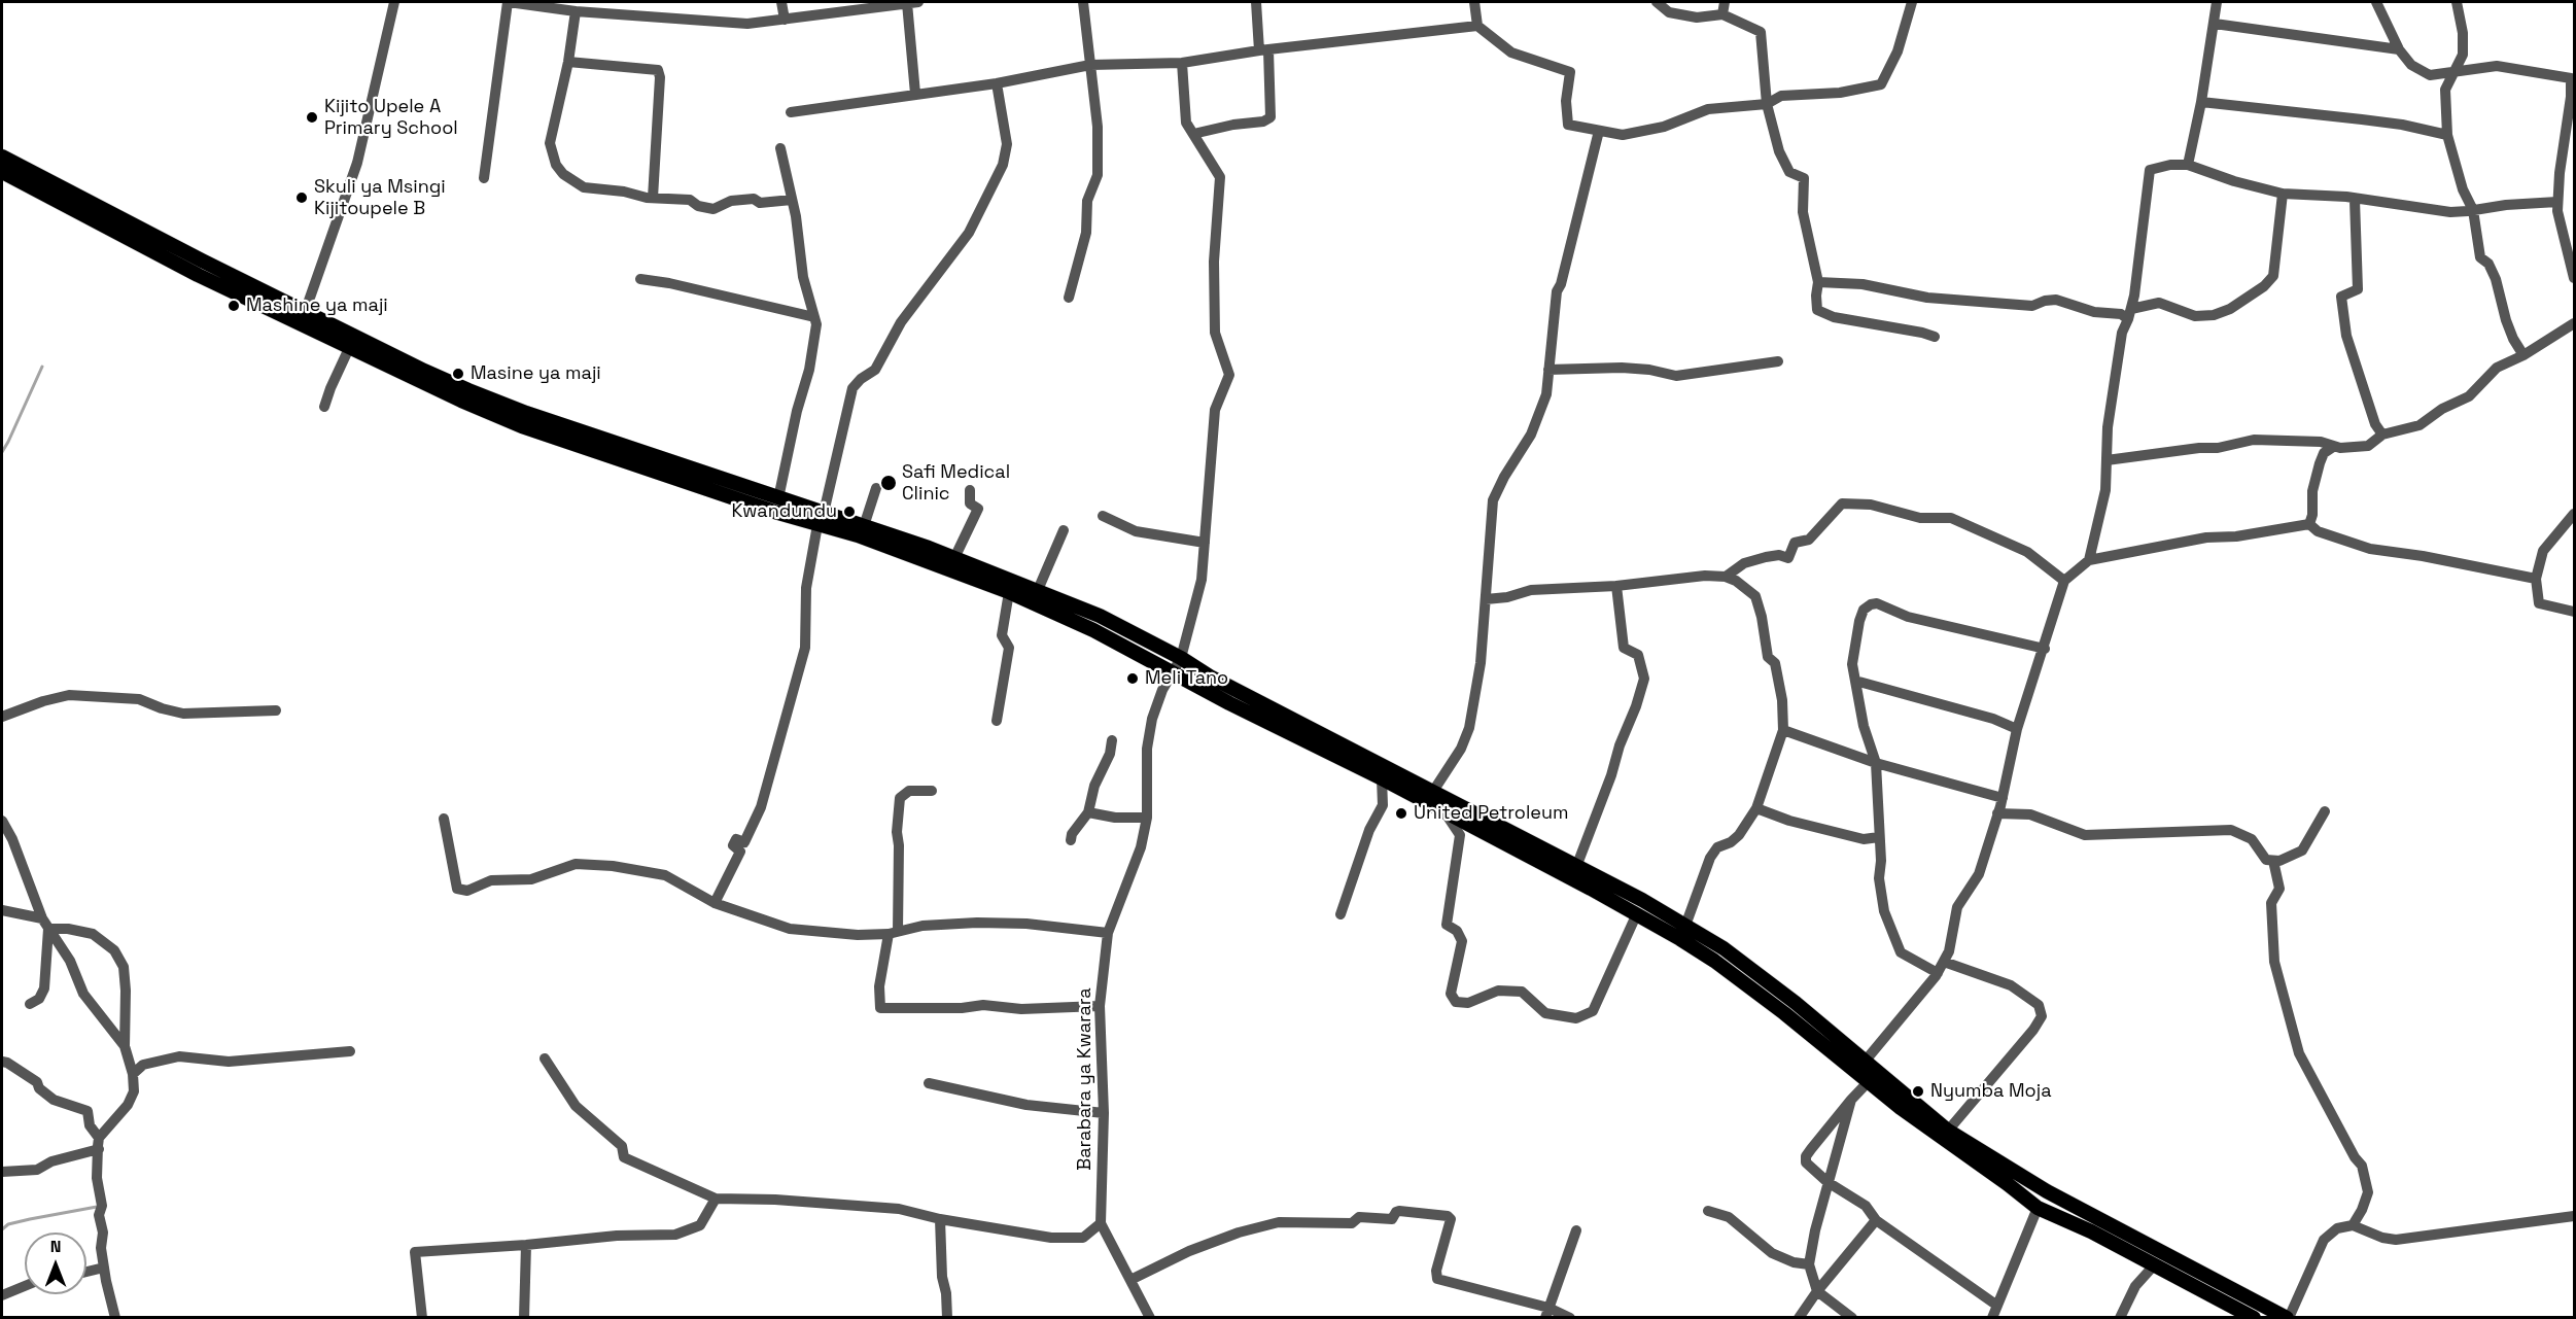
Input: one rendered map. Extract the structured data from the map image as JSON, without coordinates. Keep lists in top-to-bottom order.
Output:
{
  "streets": {
    "street": ["Barabara ya Kwarara"]
  },
  "places": [
    "Kijito Upele A Primary School",
    "Skuli ya Msingi Kijitoupele B",
    "Mashine ya maji",
    "Masine ya maji",
    "Safi Medical Clinic",
    "Kwandundu",
    "Meli Tano",
    "United Petroleum",
    "Nyumba Moja"
  ],
  "north": "top"
}
